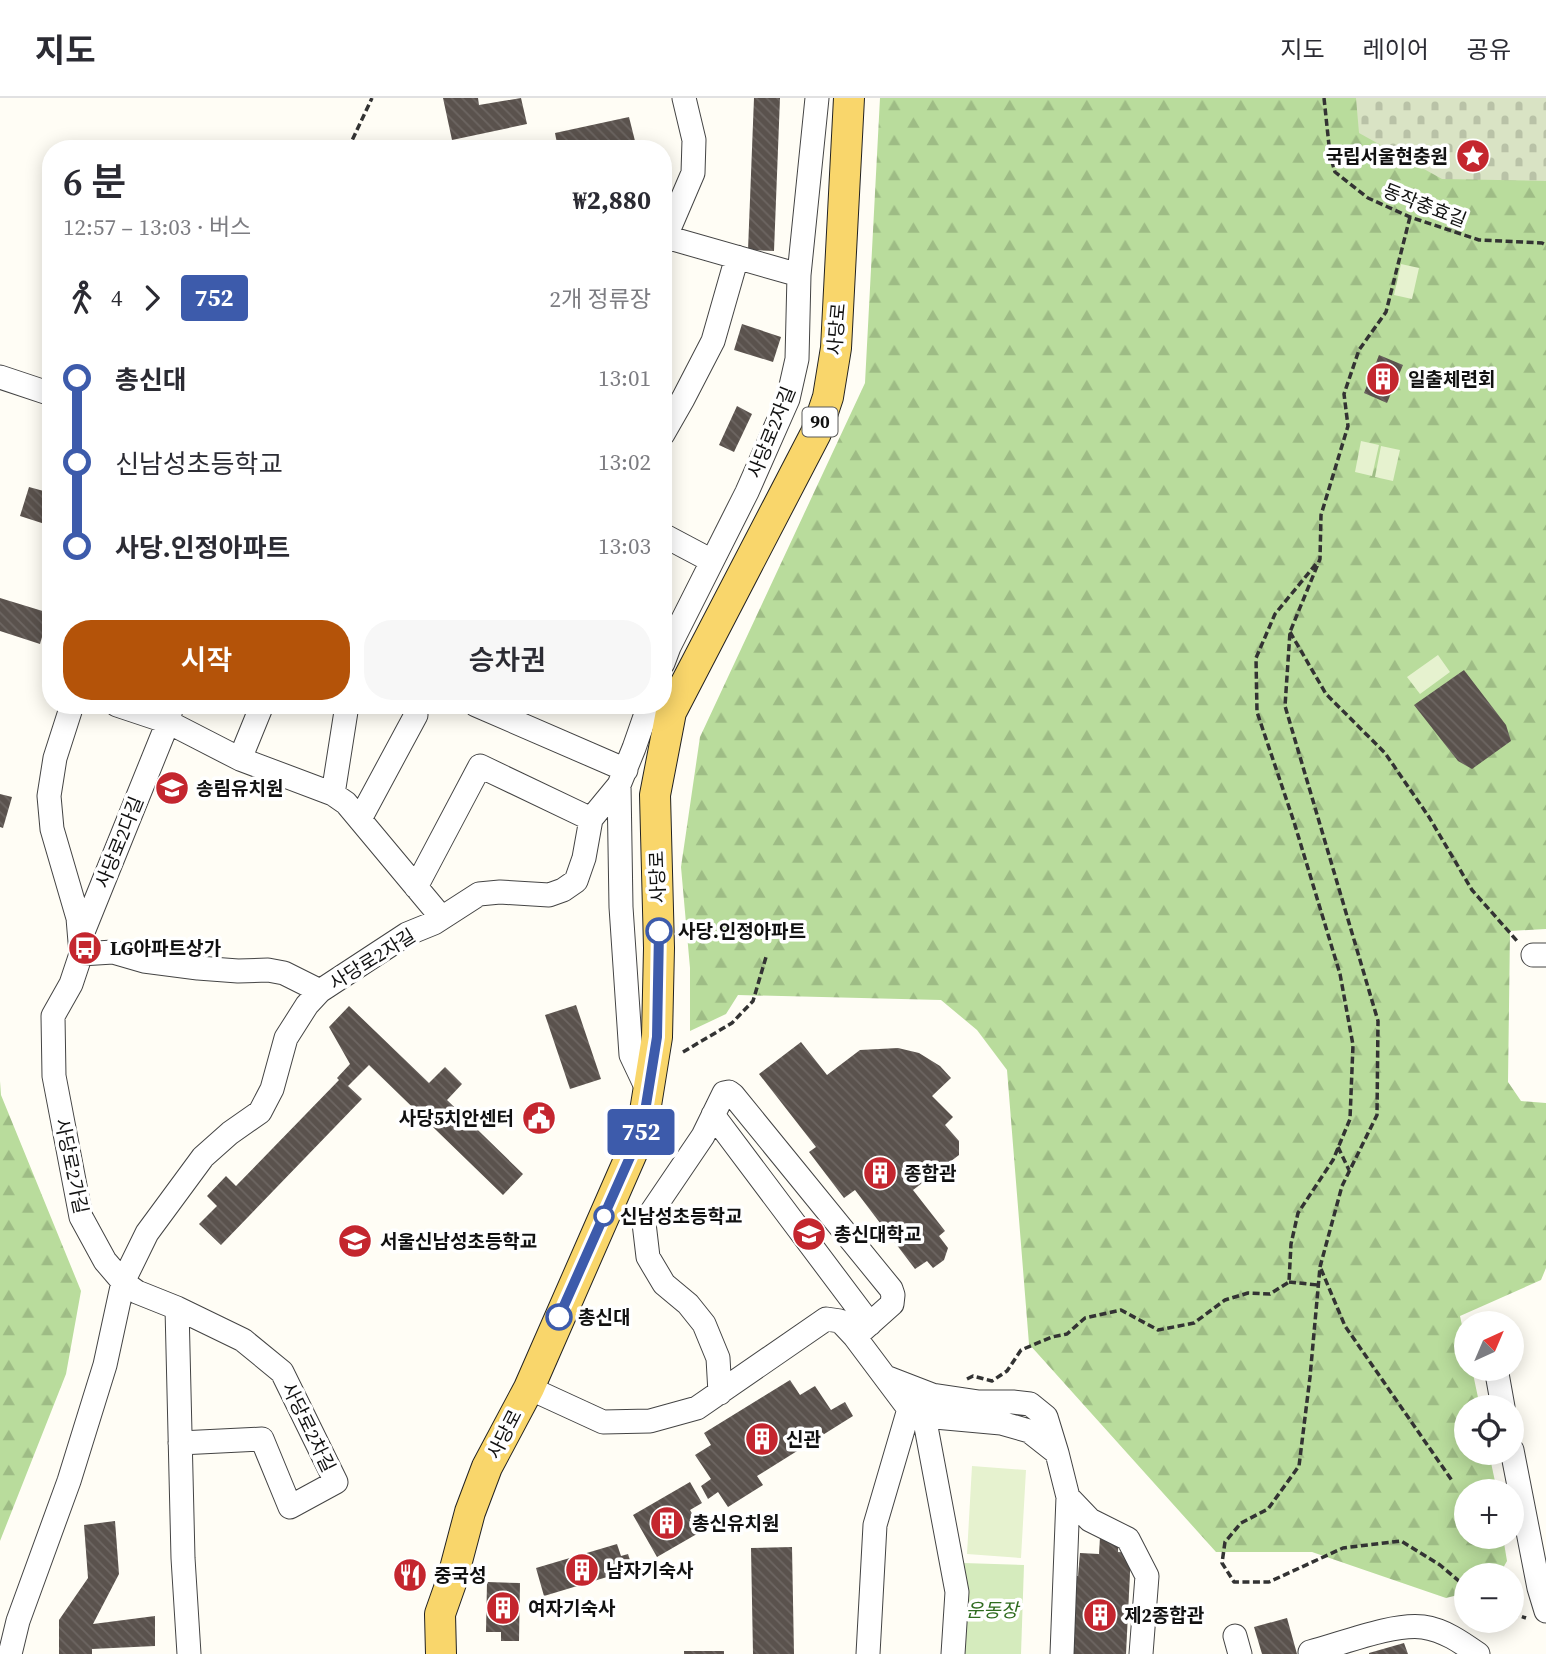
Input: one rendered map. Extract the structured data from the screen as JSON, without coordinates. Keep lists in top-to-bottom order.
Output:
{
  "streets": {
    "main road": ["사당로", "90"],
    "street": [
      "사당로2자길",
      "사당로2다길",
      "사당로2가길",
      "사당로2차길"
    ],
    "path": ["동작충효길"]
  },
  "crossings": [
    ["사당로2자길", "사당로2가길"],
    ["사당로2자길", "사당로2차길"],
    ["사당로2다길", "사당로2가길"],
    ["사당로2가길", "사당로2차길"]
  ],
  "parks": ["운동장"],
  "places": {
    "place": ["국립서울현충원"],
    "building": [
      "일출체련회",
      "종합관",
      "신관",
      "총신유치원",
      "남자기숙사",
      "여자기숙사",
      "제2종합관"
    ],
    "school or university": ["송림유치원", "총신대학교", "서울신남성초등학교"],
    "other": ["사당.인정아파트", "신남성초등학교", "총신대"],
    "bus stop": ["LG아파트상가"],
    "public building": ["사당5치안센터"],
    "restaurant": ["중국성"]
  },
  "lines": ["bus line 752"],
  "north": "top right",
  "page": {
    "header": "지도",
    "nav": ["지도", "레이어", "공유"],
    "on_map": "752",
    "heading": ["6 분", "12:57 – 13:03 · 버스", "₩2,880"],
    "legs": ["4", "752", "2개 정류장"],
    "list": [
      {
        "name": "총신대",
        "value": "13:01"
      },
      {
        "name": "신남성초등학교",
        "value": "13:02"
      },
      {
        "name": "사당.인정아파트",
        "value": "13:03"
      }
    ],
    "buttons": ["시작", "승차권"],
    "map_buttons": ["+", "−"]
  }
}
